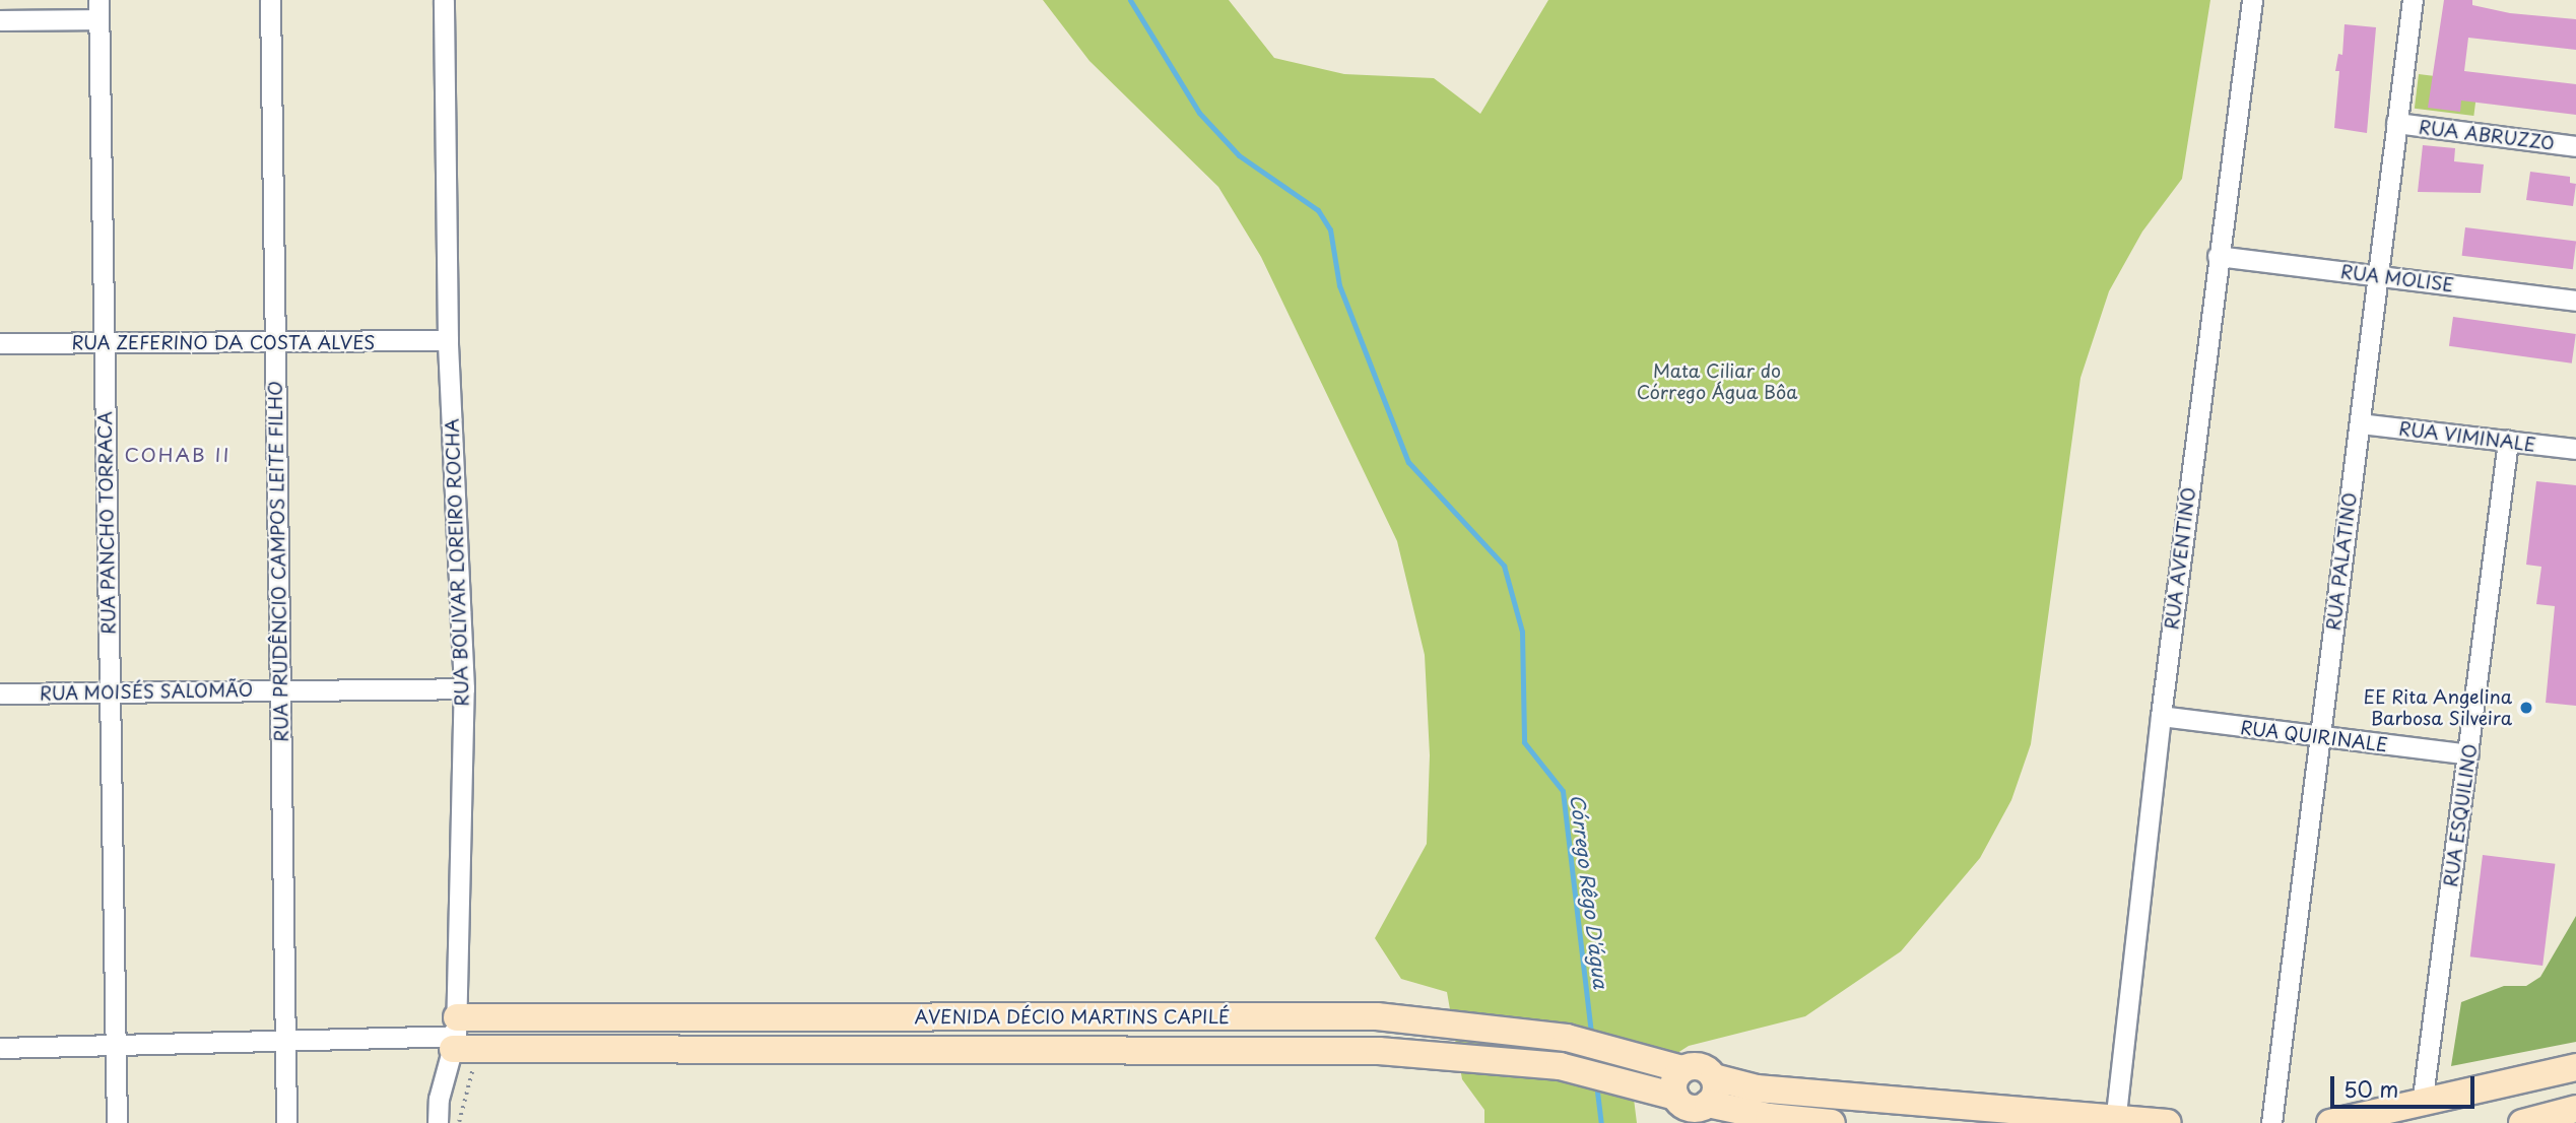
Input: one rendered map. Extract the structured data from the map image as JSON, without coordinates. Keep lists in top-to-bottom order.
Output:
{
  "streets": {
    "street": [
      "RUA ABRUZZO",
      "RUA MOLISE",
      "RUA ZEFERINO DA COSTA ALVES",
      "RUA VIMINALE",
      "RUA PANCHO TORRACA",
      "RUA AVENTINO",
      "RUA PRUDÊNCIO CAMPOS LEITE FILHO",
      "RUA PALATINO",
      "RUA BOLIVAR LOREIRO ROCHA",
      "RUA MOISÉS SALOMÃO",
      "RUA QUIRINALE",
      "RUA ESQUILINO",
      "AVENIDA DÉCIO MARTINS CAPILÉ"
    ]
  },
  "crossings": [
    ["RUA ABRUZZO", "RUA PALATINO"],
    ["RUA MOLISE", "RUA AVENTINO"],
    ["RUA MOLISE", "RUA PALATINO"],
    ["RUA ZEFERINO DA COSTA ALVES", "RUA PANCHO TORRACA"],
    ["RUA ZEFERINO DA COSTA ALVES", "RUA PRUDÊNCIO CAMPOS LEITE FILHO"],
    ["RUA ZEFERINO DA COSTA ALVES", "RUA BOLIVAR LOREIRO ROCHA"],
    ["RUA VIMINALE", "RUA PALATINO"],
    ["RUA VIMINALE", "RUA ESQUILINO"],
    ["RUA PANCHO TORRACA", "RUA MOISÉS SALOMÃO"],
    ["RUA AVENTINO", "RUA QUIRINALE"],
    ["RUA AVENTINO", "AVENIDA DÉCIO MARTINS CAPILÉ"],
    ["RUA PRUDÊNCIO CAMPOS LEITE FILHO", "RUA MOISÉS SALOMÃO"],
    ["RUA PALATINO", "RUA QUIRINALE"],
    ["RUA BOLIVAR LOREIRO ROCHA", "RUA MOISÉS SALOMÃO"],
    ["RUA BOLIVAR LOREIRO ROCHA", "AVENIDA DÉCIO MARTINS CAPILÉ"],
    ["RUA QUIRINALE", "RUA ESQUILINO"]
  ],
  "districts": ["COHAB II"],
  "water": ["Córrego Rêgo D'água"],
  "parks": ["Mata Ciliar do Córrego Água Bôa"],
  "places": ["EE Rita Angelina Barbosa Silveira"],
  "scale_bar": "50 m"
}
